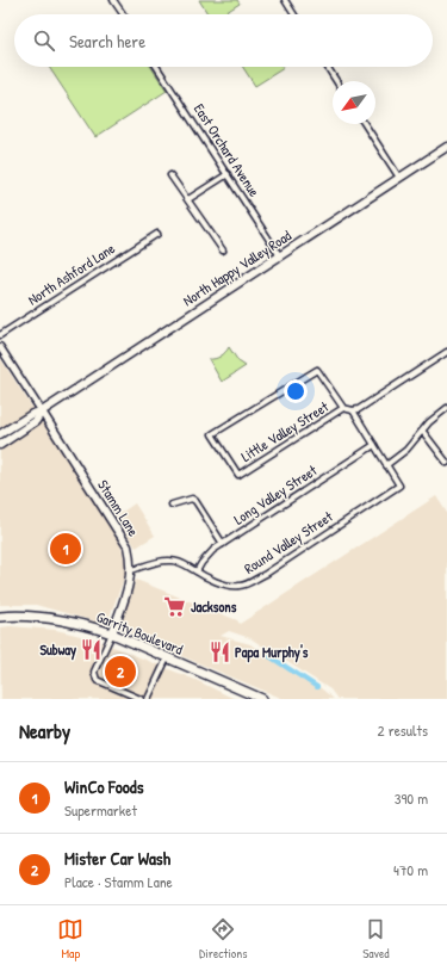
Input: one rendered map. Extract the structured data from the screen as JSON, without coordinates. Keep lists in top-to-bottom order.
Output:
{
  "streets": {
    "main road": ["North Happy Valley Road", "Stamm Lane", "Garrity Boulevard"],
    "street": [
      "East Orchard Avenue",
      "North Ashford Lane",
      "Little Valley Street",
      "Long Valley Street",
      "Round Valley Street"
    ]
  },
  "crossings": [
    ["East Orchard Avenue", "North Happy Valley Road"],
    ["North Happy Valley Road", "Stamm Lane"],
    ["Long Valley Street", "Round Valley Street"],
    ["Stamm Lane", "Round Valley Street"],
    ["Stamm Lane", "Garrity Boulevard"]
  ],
  "places": {
    "supermarket": ["Jacksons"],
    "restaurant": ["Subway", "Papa Murphy's"]
  },
  "north": "bottom left",
  "page": {
    "search": "Search here",
    "pins": ["1", "2"],
    "heading": ["Nearby", "2 results"],
    "list": [
      {
        "mark": "1",
        "name": "WinCo Foods",
        "note": "Supermarket",
        "value": "390 m"
      },
      {
        "mark": "2",
        "name": "Mister Car Wash",
        "note": "Place · Stamm Lane",
        "value": "470 m"
      }
    ],
    "nav": ["Map", "Directions", "Saved"]
  }
}
